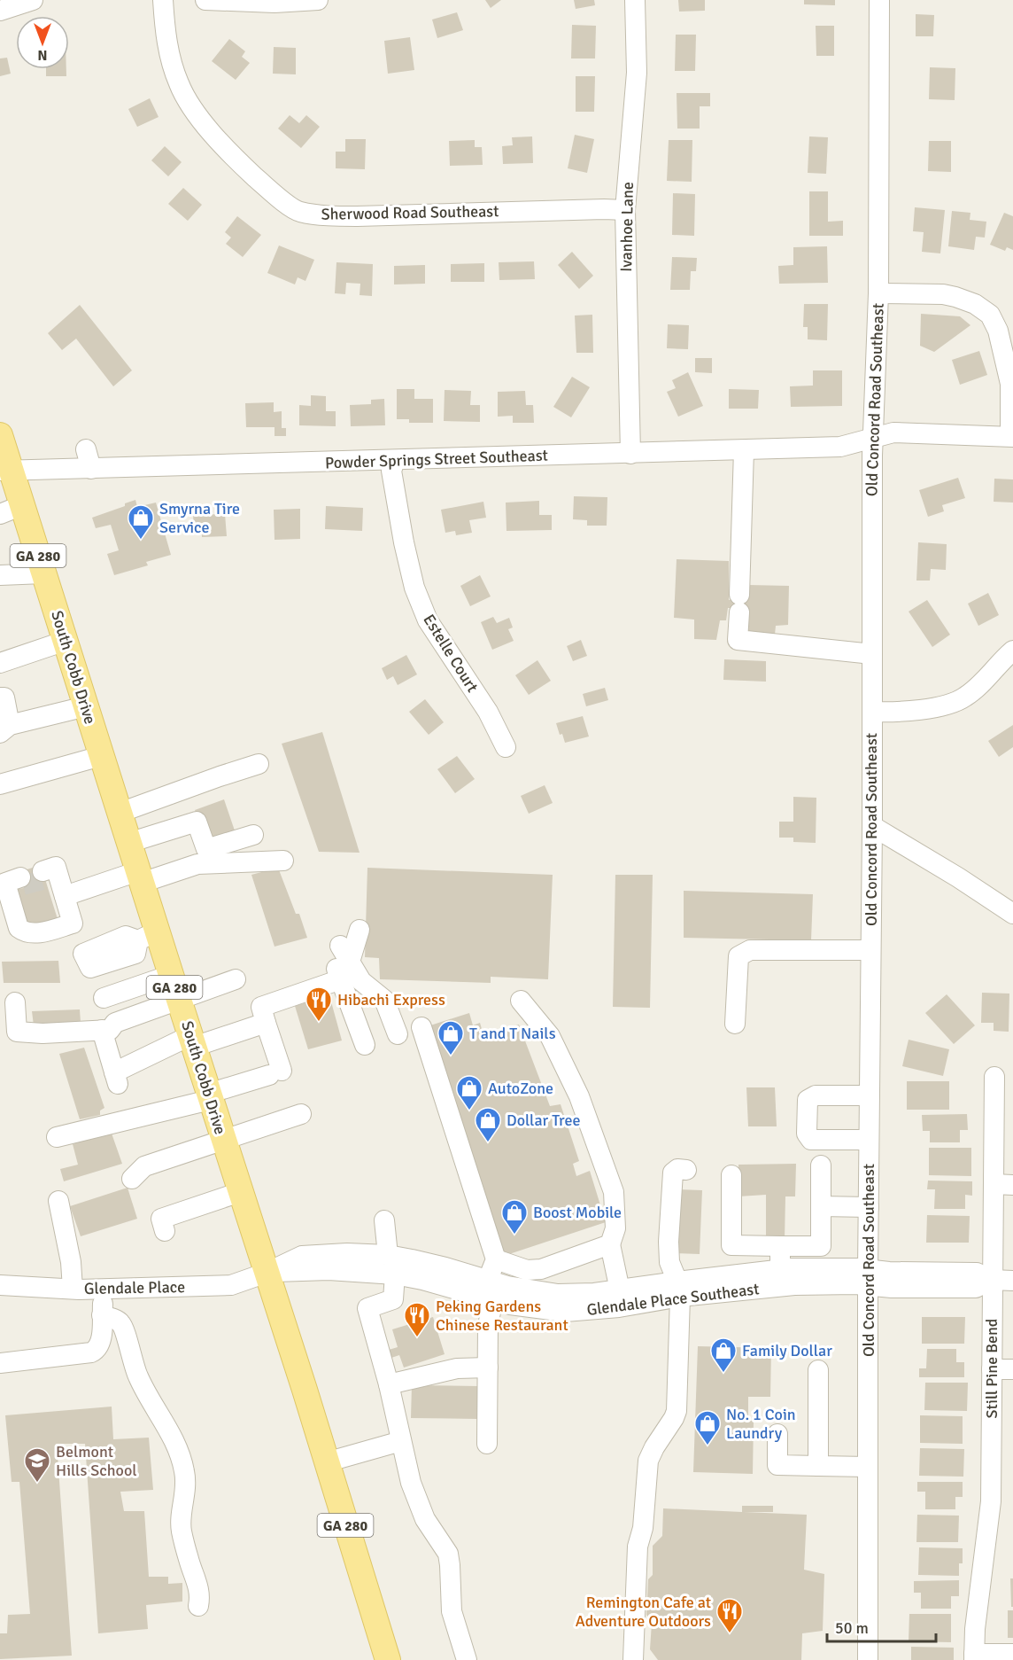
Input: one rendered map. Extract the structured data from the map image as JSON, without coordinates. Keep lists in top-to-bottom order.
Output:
{
  "streets": {
    "main road": ["GA 280", "South Cobb Drive"],
    "street": [
      "Sherwood Road Southeast",
      "Ivanhoe Lane",
      "Old Concord Road Southeast",
      "Powder Springs Street Southeast",
      "Estelle Court",
      "Glendale Place",
      "Glendale Place Southeast",
      "Still Pine Bend"
    ]
  },
  "crossings": [
    ["Sherwood Road Southeast", "Ivanhoe Lane"],
    ["Ivanhoe Lane", "Powder Springs Street Southeast"],
    ["Old Concord Road Southeast", "Powder Springs Street Southeast"],
    ["Old Concord Road Southeast", "Glendale Place Southeast"],
    ["Powder Springs Street Southeast", "Estelle Court"],
    ["Powder Springs Street Southeast", "South Cobb Drive"],
    ["South Cobb Drive", "Glendale Place"],
    ["South Cobb Drive", "Glendale Place Southeast"],
    ["Glendale Place", "Glendale Place Southeast"]
  ],
  "places": {
    "shop": [
      "Smyrna Tire Service",
      "T and T Nails",
      "AutoZone",
      "Dollar Tree",
      "Boost Mobile",
      "Family Dollar",
      "No. 1 Coin Laundry"
    ],
    "restaurant": ["Hibachi Express", "Peking Gardens Chinese Restaurant", "Remington Cafe at Adventure Outdoors"],
    "school or university": ["Belmont Hills School"]
  },
  "scale_bar": "50 m",
  "north": "bottom"
}
